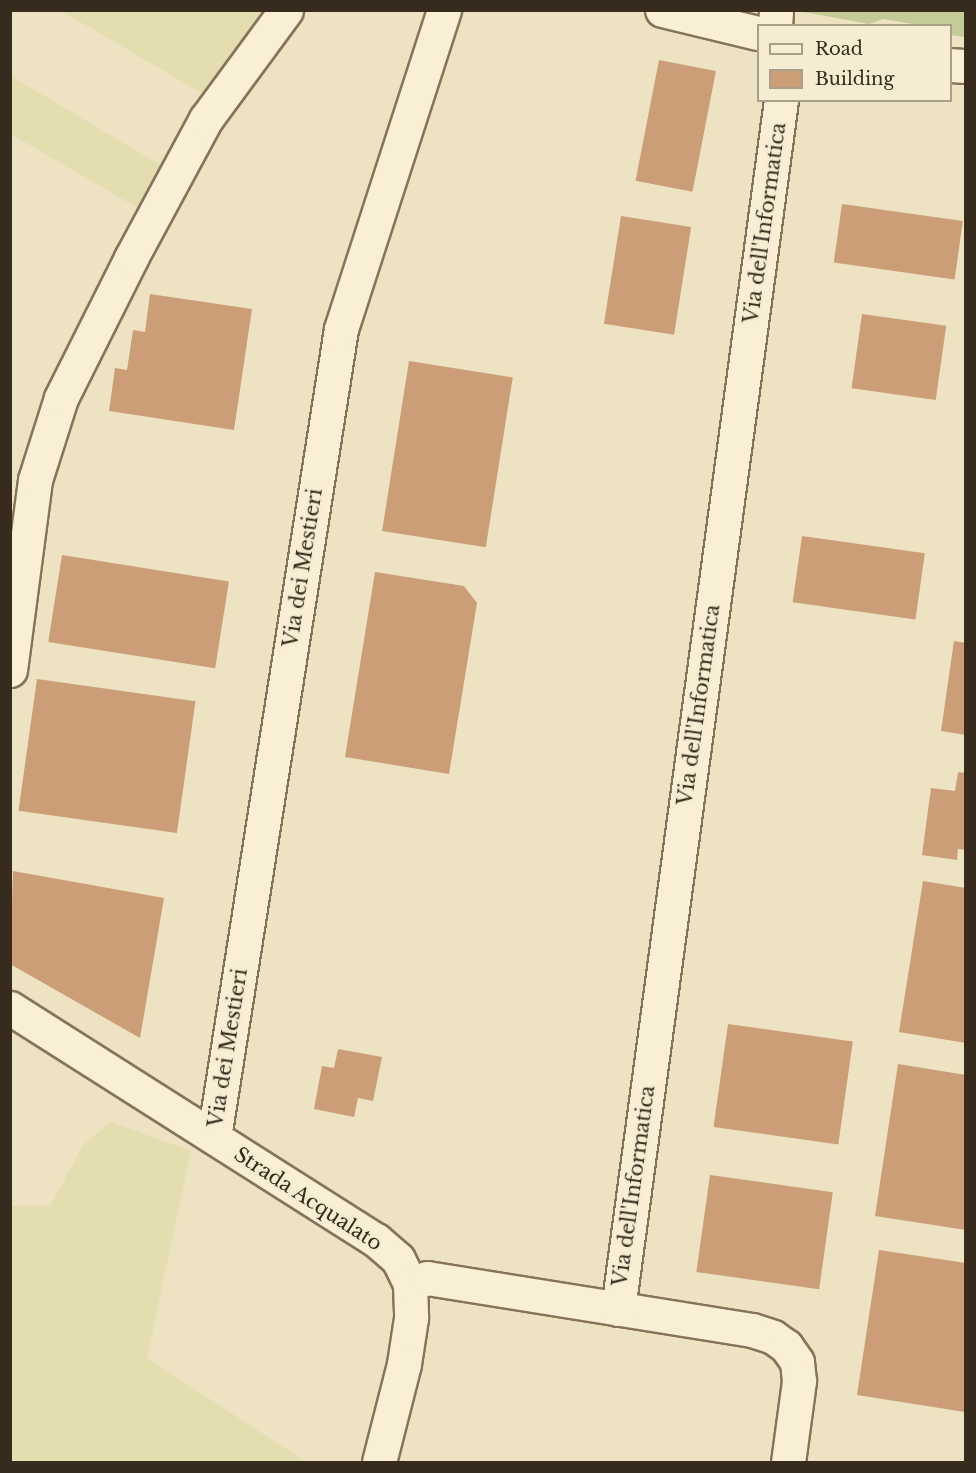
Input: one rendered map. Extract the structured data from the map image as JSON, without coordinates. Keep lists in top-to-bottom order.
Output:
{
  "streets": {
    "street": ["Via dell'Informatica", "Via dei Mestieri", "Strada Acqualato"]
  },
  "crossings": [
    ["Via dell'Informatica", "Strada Acqualato"],
    ["Via dei Mestieri", "Strada Acqualato"]
  ],
  "legend": ["Road", "Building"]
}
